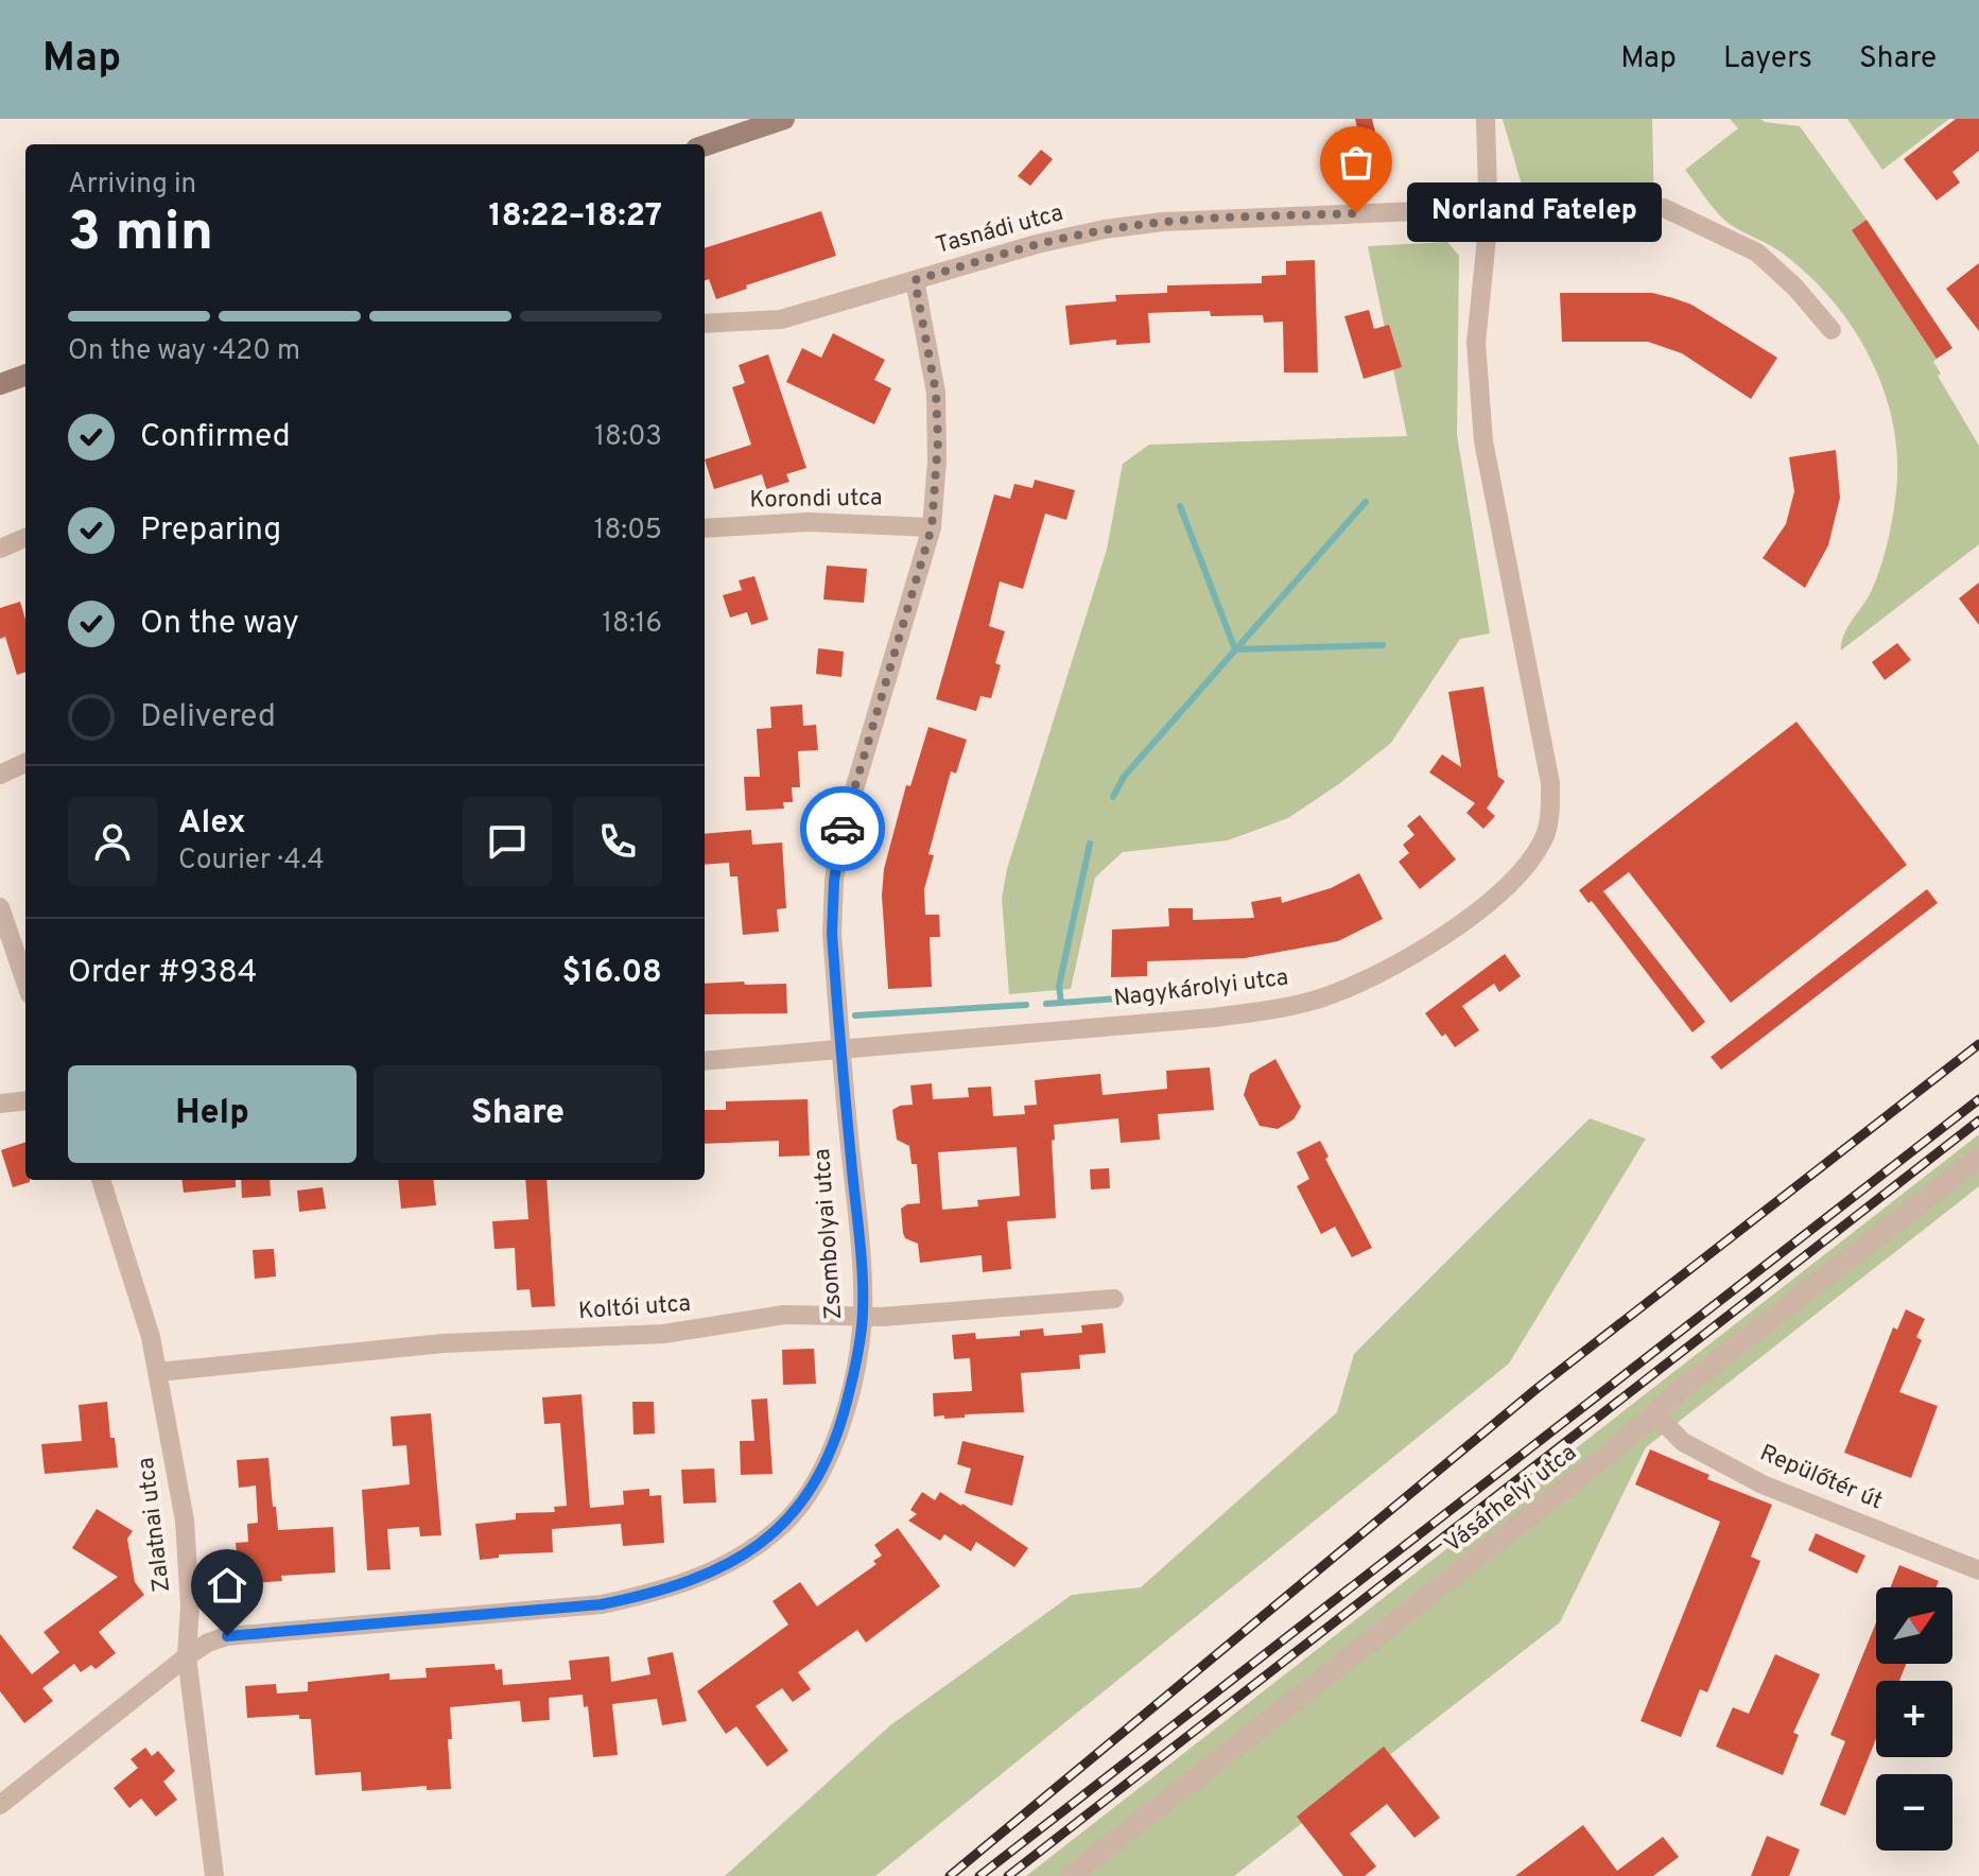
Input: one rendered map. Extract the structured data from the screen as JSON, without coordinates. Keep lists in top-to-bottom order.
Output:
{
  "streets": {
    "street": [
      "Tasnádi utca",
      "Korondi utca",
      "Nagykárolyi utca",
      "Zsombolyai utca",
      "Koltói utca",
      "Repülőtér út",
      "Vásárhelyi utca",
      "Zalatnai utca"
    ]
  },
  "crossings": [
    ["Tasnádi utca", "Nagykárolyi utca"],
    ["Tasnádi utca", "Zsombolyai utca"],
    ["Korondi utca", "Zsombolyai utca"],
    ["Nagykárolyi utca", "Zsombolyai utca"],
    ["Zsombolyai utca", "Koltói utca"],
    ["Zsombolyai utca", "Zalatnai utca"],
    ["Koltói utca", "Zalatnai utca"],
    ["Repülőtér út", "Vásárhelyi utca"]
  ],
  "places": ["Norland Fatelep"],
  "north": "top right",
  "page": {
    "header": "Map",
    "nav": ["Map", "Layers", "Share"],
    "heading": ["3 min", "Arriving in", "18:22–18:27"],
    "panel": [
      "Alex",
      "Courier · 4.4",
      "Order #9384",
      "$16.08"
    ],
    "bubble": "Norland Fatelep",
    "bar": "On the way · 420 m",
    "list": [
      ["Confirmed", "18:03"],
      ["Preparing", "18:05"],
      ["On the way", "18:16"],
      "Delivered"
    ],
    "buttons": ["Help", "Share"],
    "map_buttons": ["+", "−"]
  }
}
